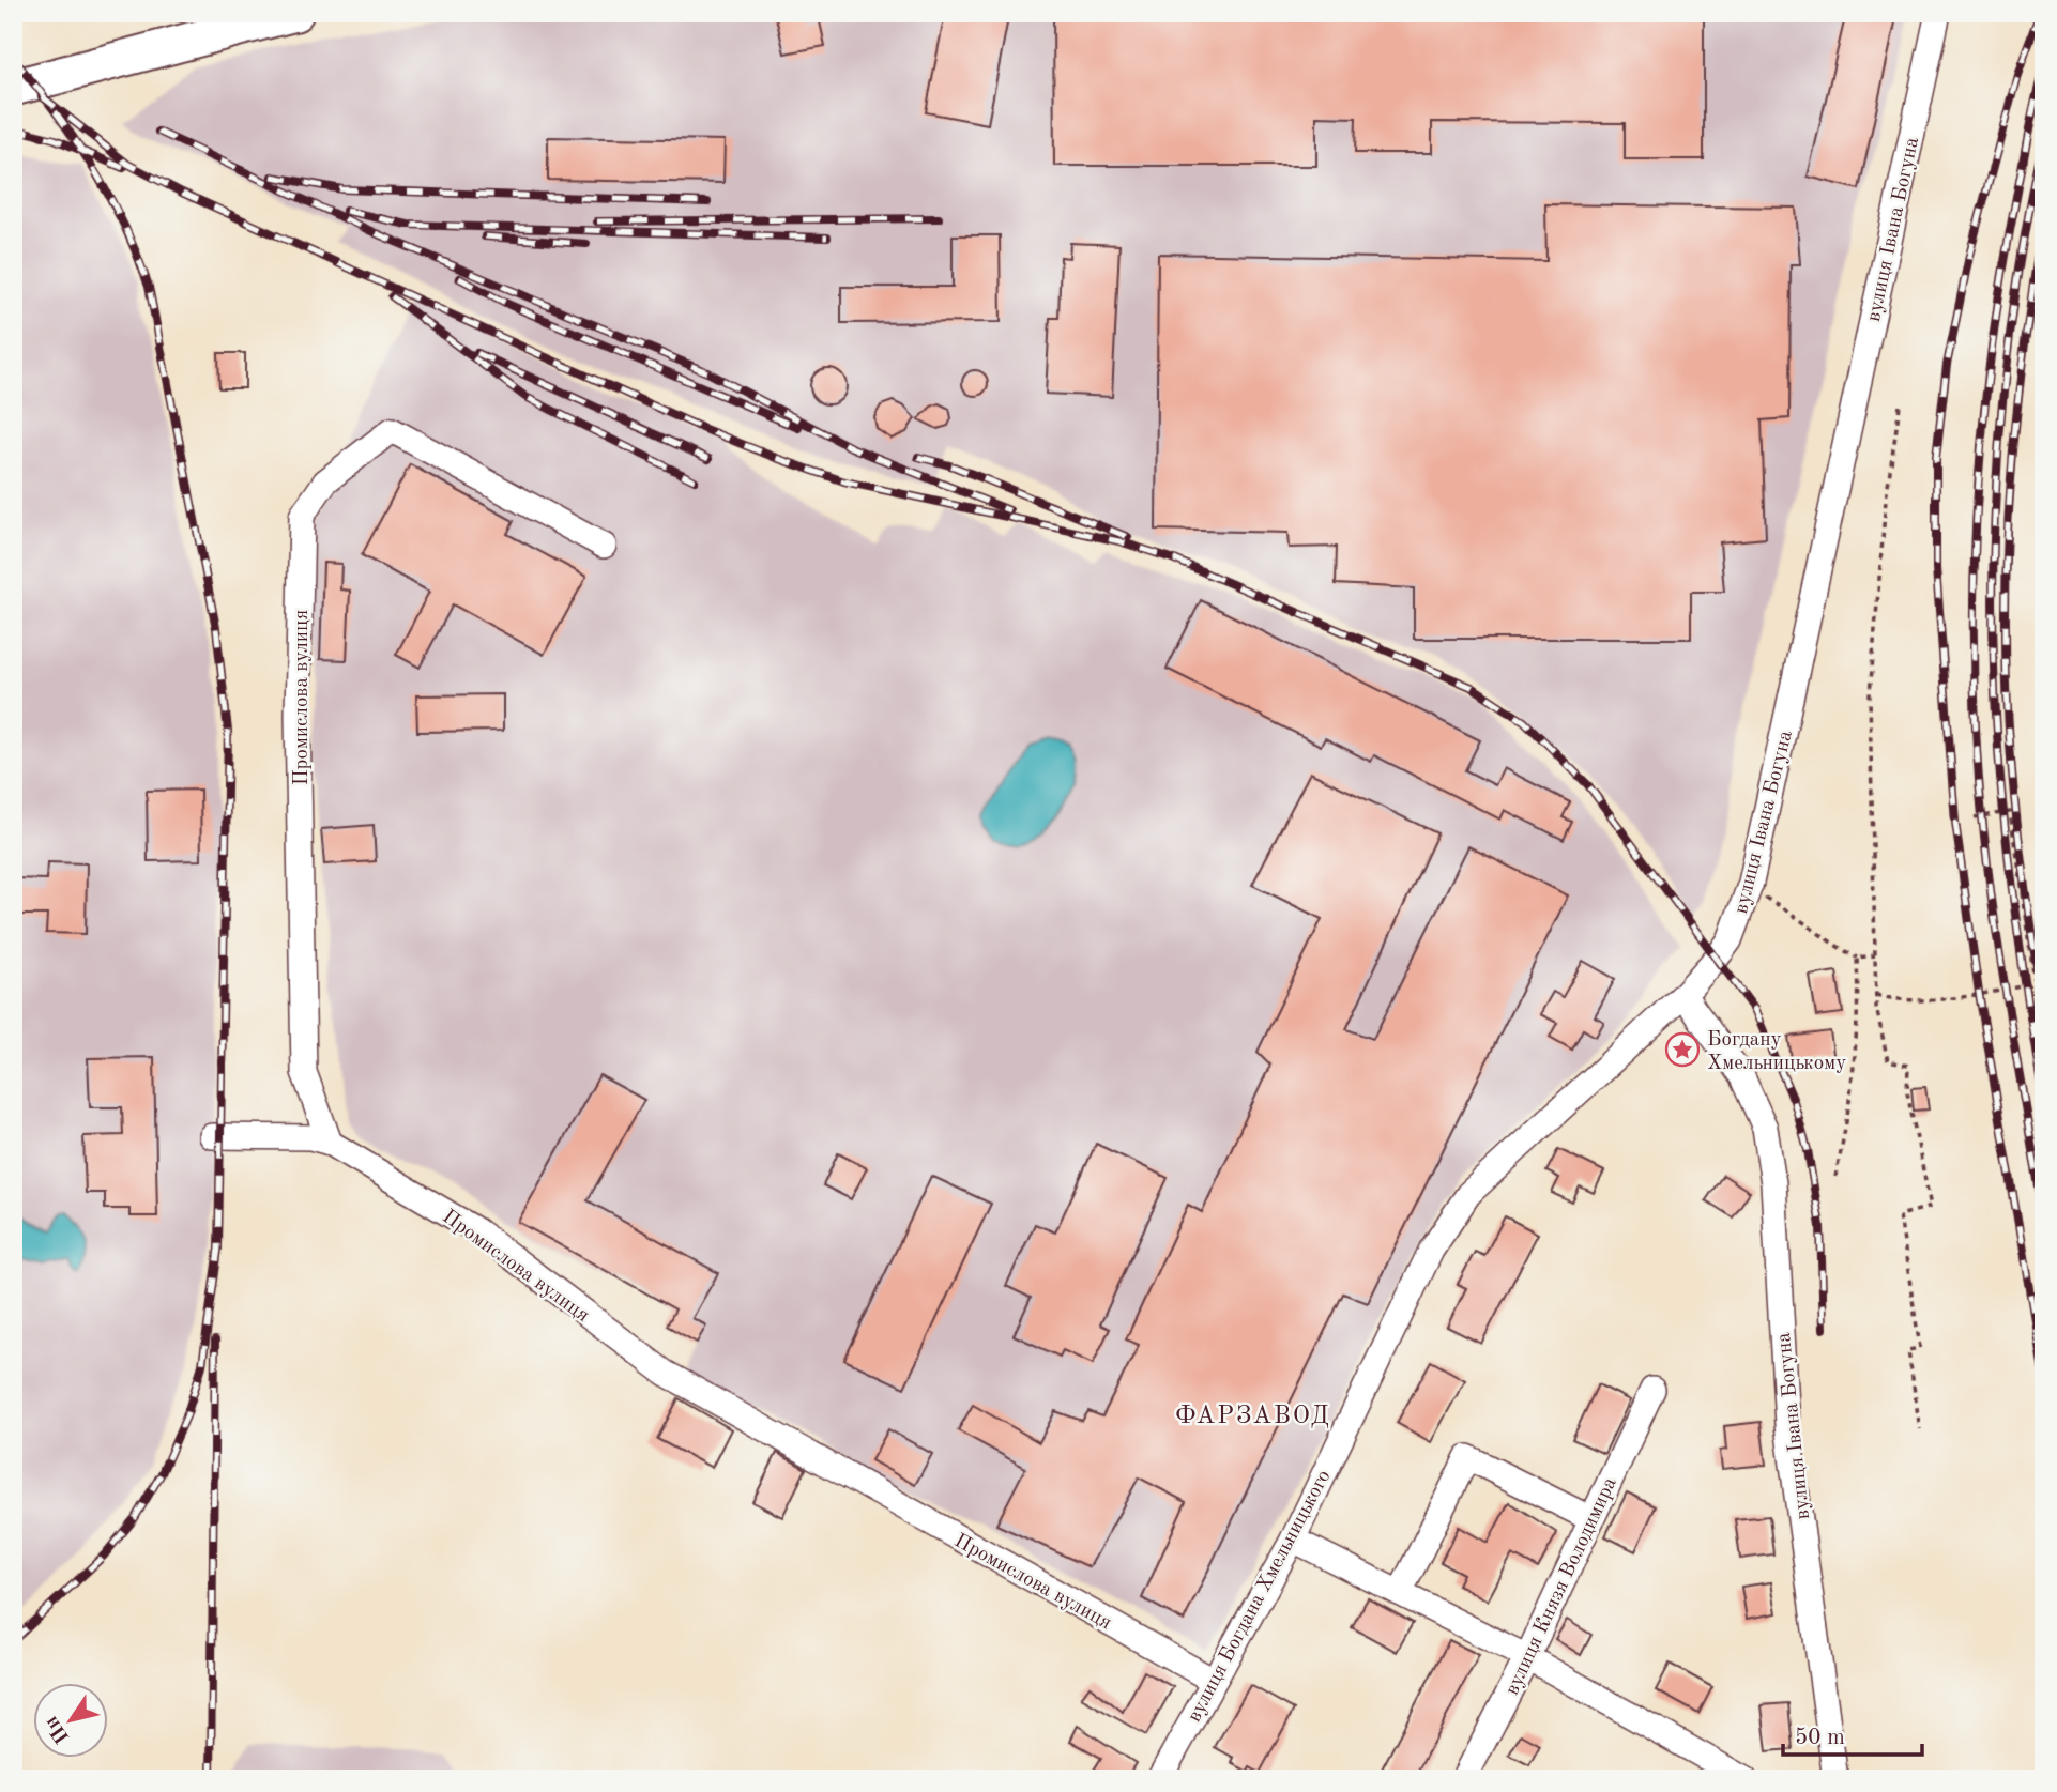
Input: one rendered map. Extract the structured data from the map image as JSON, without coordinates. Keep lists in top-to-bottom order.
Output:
{
  "streets": {
    "street": [
      "вулиця Івана Богуна",
      "Промислова вулиця",
      "вулиця Князя Володимира",
      "вулиця Богдана Хмельницького"
    ]
  },
  "crossings": [
    ["вулиця Івана Богуна", "вулиця Богдана Хмельницького"],
    ["Промислова вулиця", "вулиця Богдана Хмельницького"]
  ],
  "districts": ["ФАРЗАВОД"],
  "places": {
    "place": ["Богдану Хмельницькому"]
  },
  "scale_bar": "50 m",
  "north": "bottom left"
}
